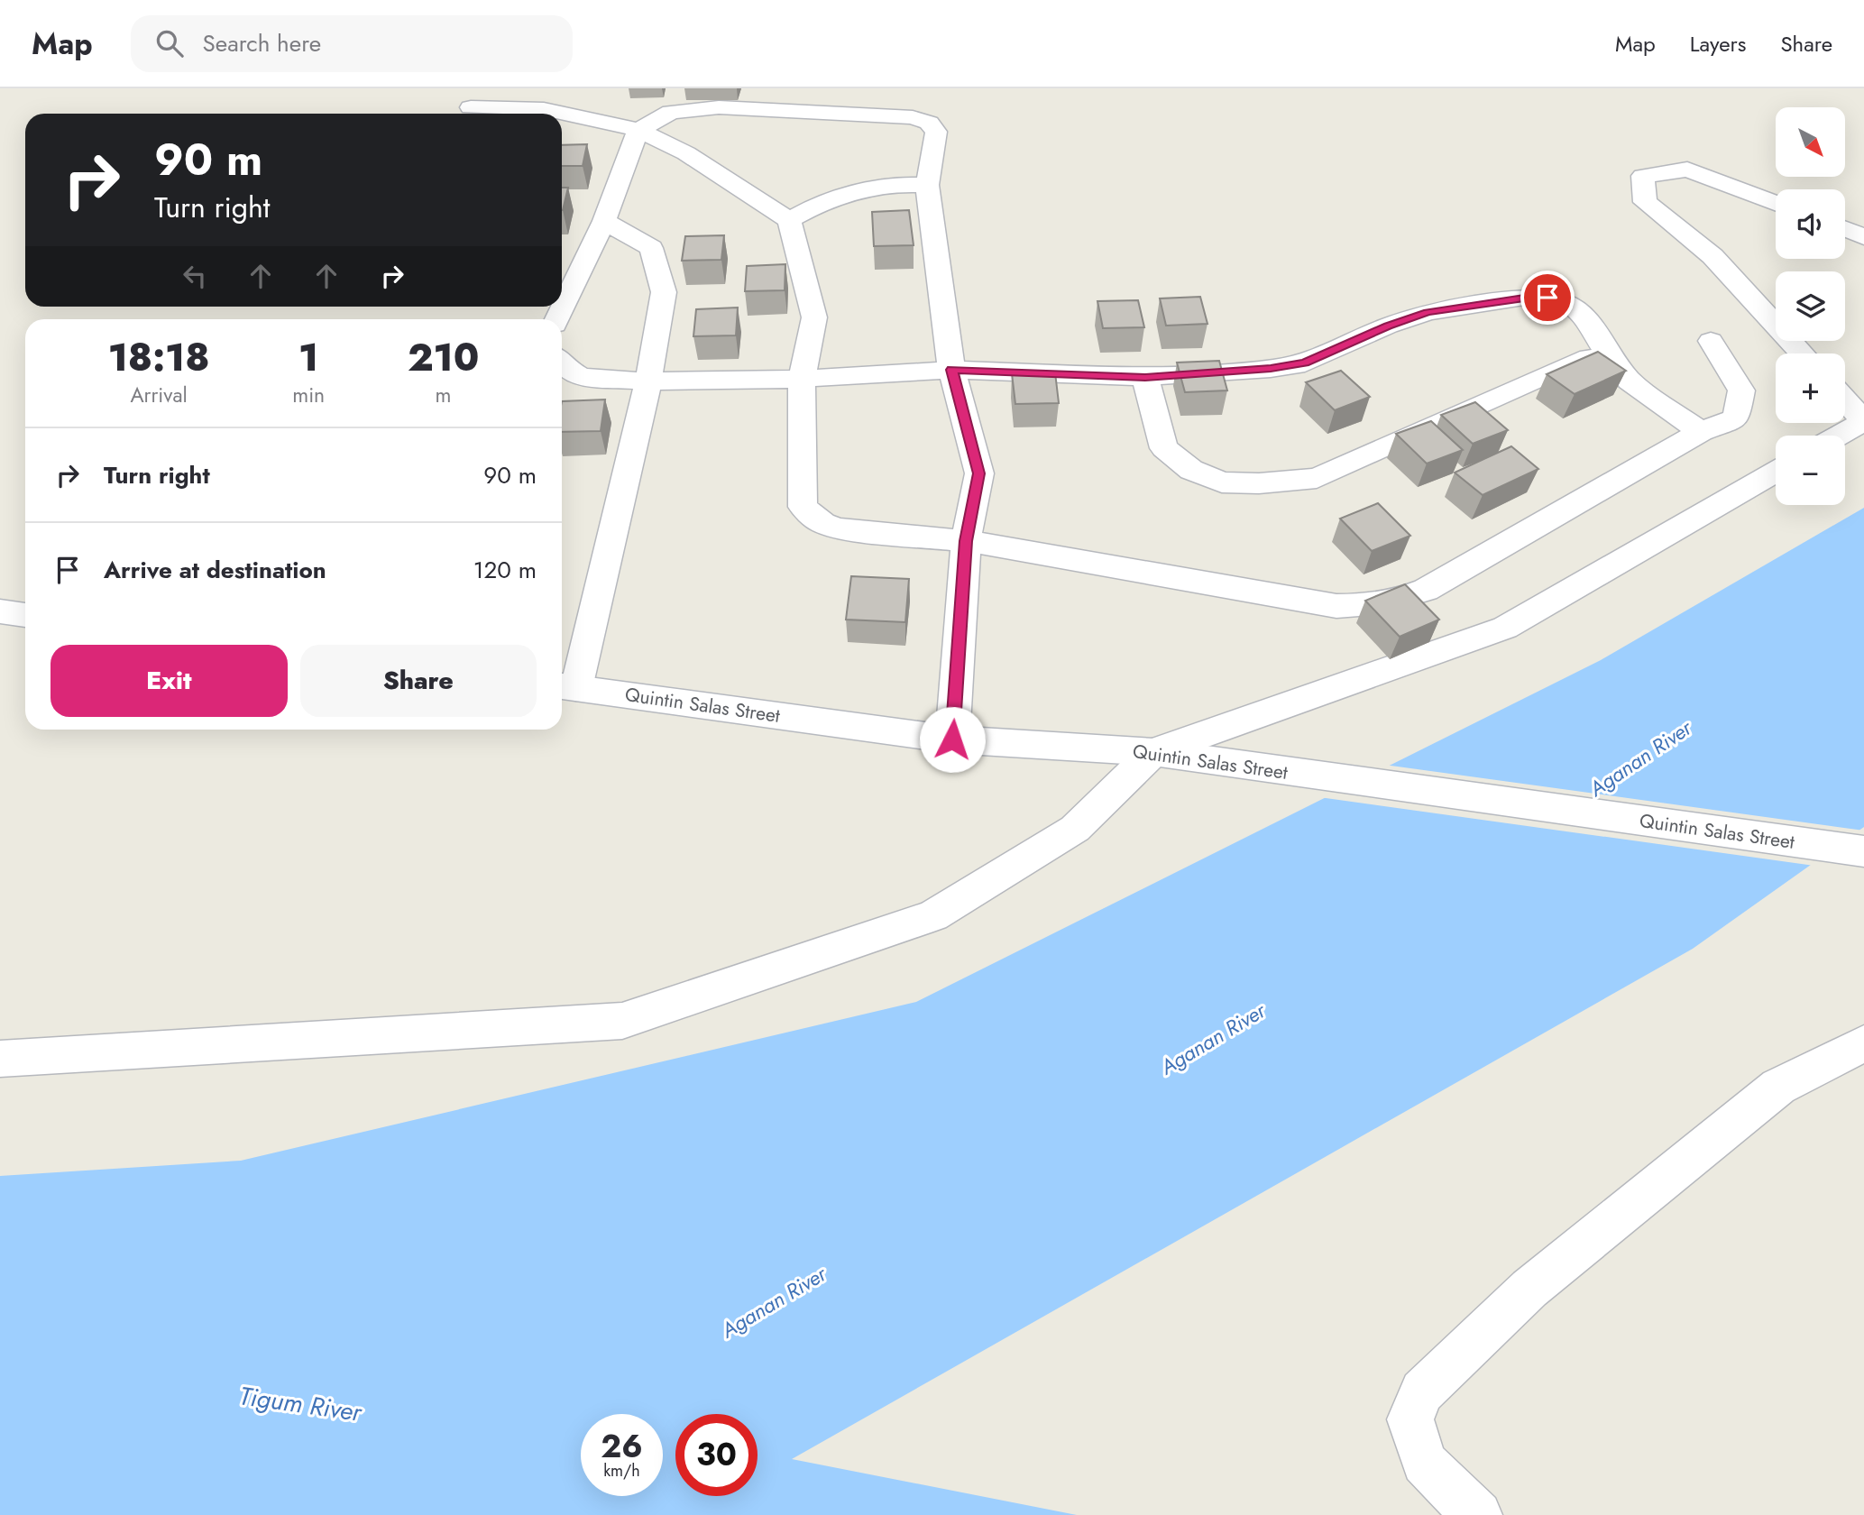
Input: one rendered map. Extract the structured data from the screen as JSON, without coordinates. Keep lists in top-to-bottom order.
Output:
{
  "streets": {
    "street": ["Quintin Salas Street"]
  },
  "water": ["Aganan River", "Tigum River"],
  "north": "bottom right",
  "page": {
    "header": "Map",
    "search": "Search here",
    "nav": ["Map", "Layers", "Share"],
    "map_buttons": ["+", "−"],
    "turn": ["90 m", "Turn right"],
    "eta": [
      "18:18",
      "Arrival",
      "1",
      "min",
      "210",
      "m"
    ],
    "list": [
      {
        "name": "Turn right",
        "value": "90 m"
      },
      {
        "name": "Arrive at destination",
        "value": "120 m"
      }
    ],
    "buttons": ["Exit", "Share"],
    "speed": "26 km/h",
    "limit": "30"
  }
}
